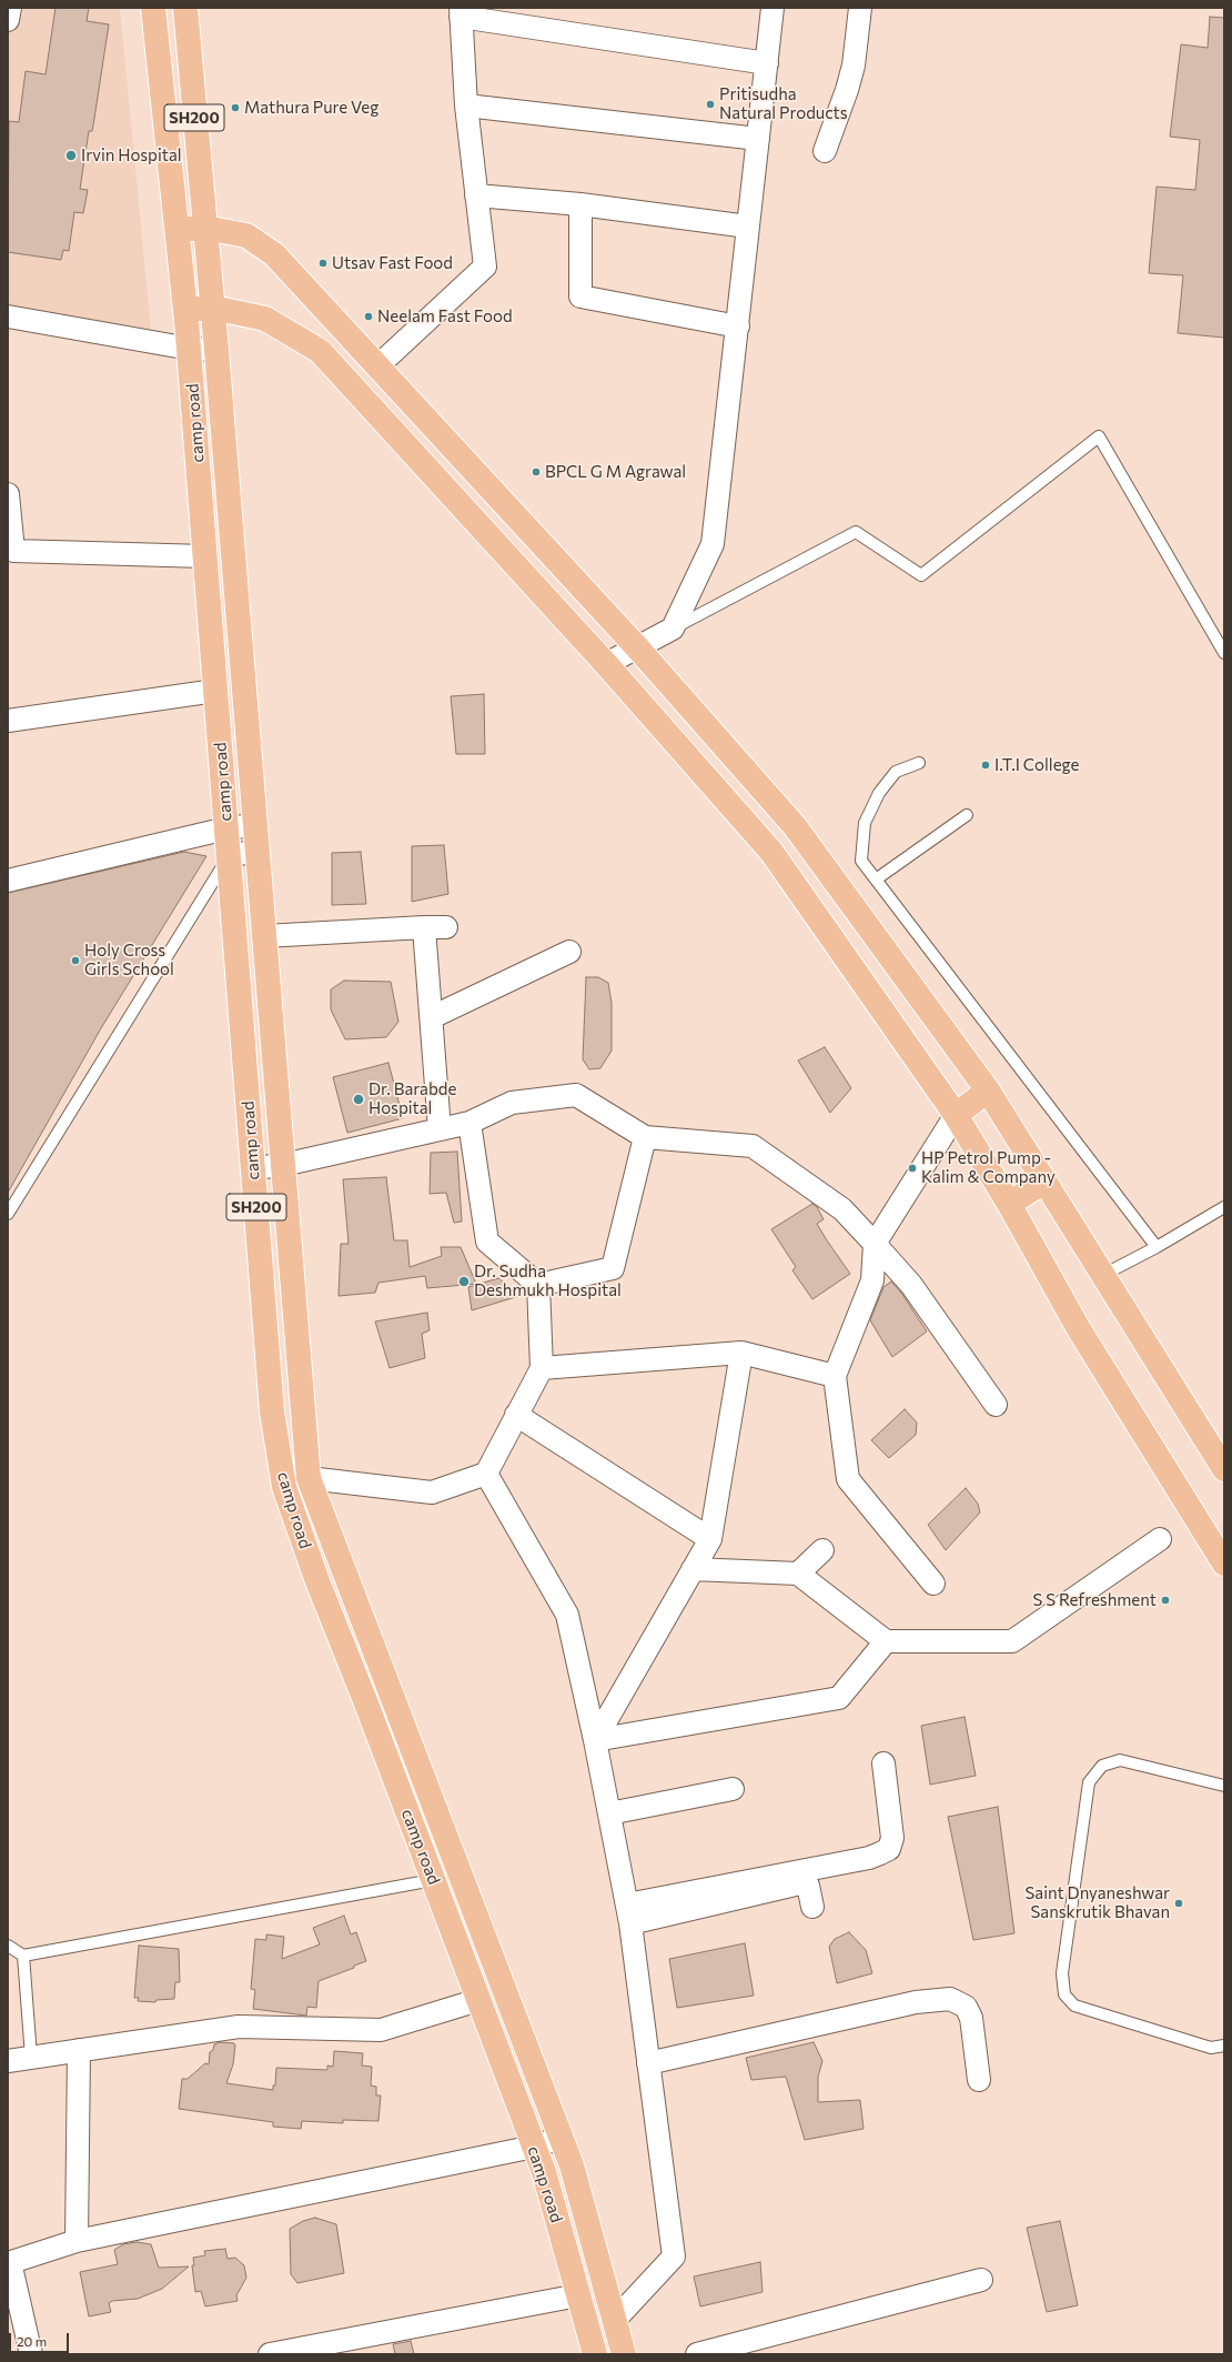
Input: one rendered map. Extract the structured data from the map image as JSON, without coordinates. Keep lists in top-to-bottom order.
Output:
{
  "streets": {
    "main road": ["SH200", "camp road"]
  },
  "crossings": [
    ["SH200", "camp road"]
  ],
  "places": [
    "Pritisudha Natural Products",
    "Mathura Pure Veg",
    "Irvin Hospital",
    "Utsav Fast Food",
    "Neelam Fast Food",
    "BPCL G M Agrawal",
    "I.T.I College",
    "Holy Cross Girls School",
    "Dr. Barabde Hospital",
    "HP Petrol Pump - Kalim & Company",
    "Dr. Sudha Deshmukh Hospital",
    "S S Refreshment",
    "Saint Dnyaneshwar Sanskrutik Bhavan"
  ],
  "scale_bar": "20 m"
}
